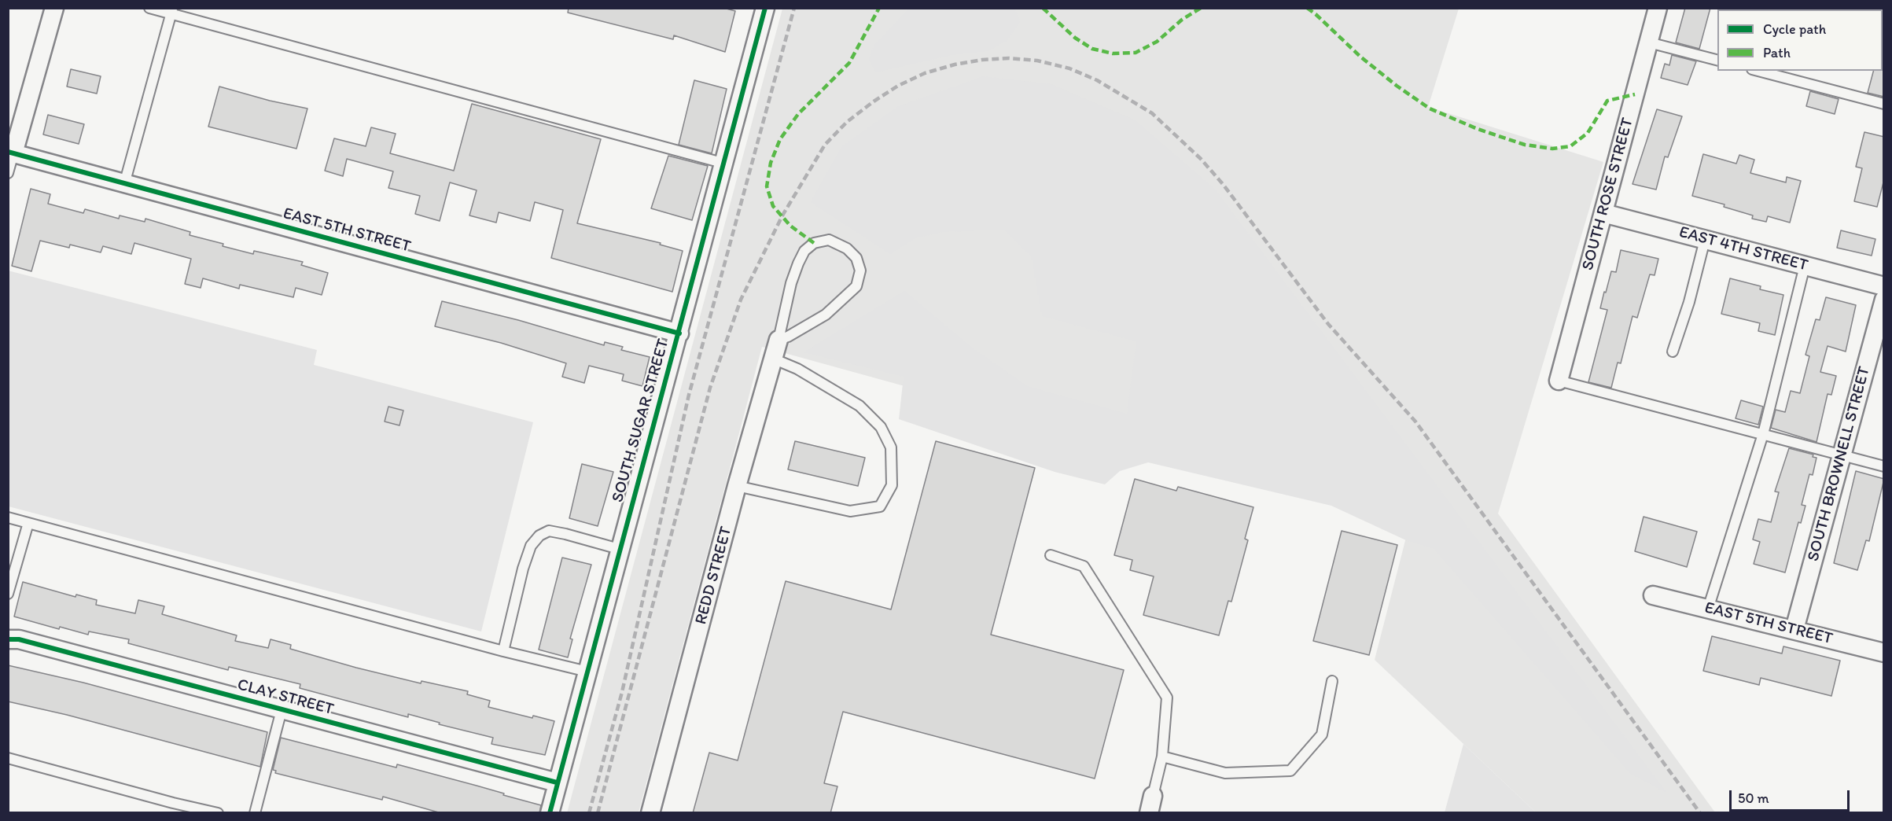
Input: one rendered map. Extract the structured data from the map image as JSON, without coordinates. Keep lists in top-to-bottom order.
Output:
{
  "streets": {
    "street": [
      "SOUTH ROSE STREET",
      "EAST 5TH STREET",
      "EAST 4TH STREET",
      "SOUTH SUGAR STREET",
      "SOUTH BROWNELL STREET",
      "REDD STREET",
      "CLAY STREET"
    ]
  },
  "crossings": [
    ["SOUTH ROSE STREET", "EAST 4TH STREET"],
    ["EAST 5TH STREET", "SOUTH SUGAR STREET"],
    ["EAST 5TH STREET", "SOUTH BROWNELL STREET"],
    ["SOUTH SUGAR STREET", "CLAY STREET"]
  ],
  "legend": ["Cycle path", "Path"],
  "scale_bar": "50 m"
}
